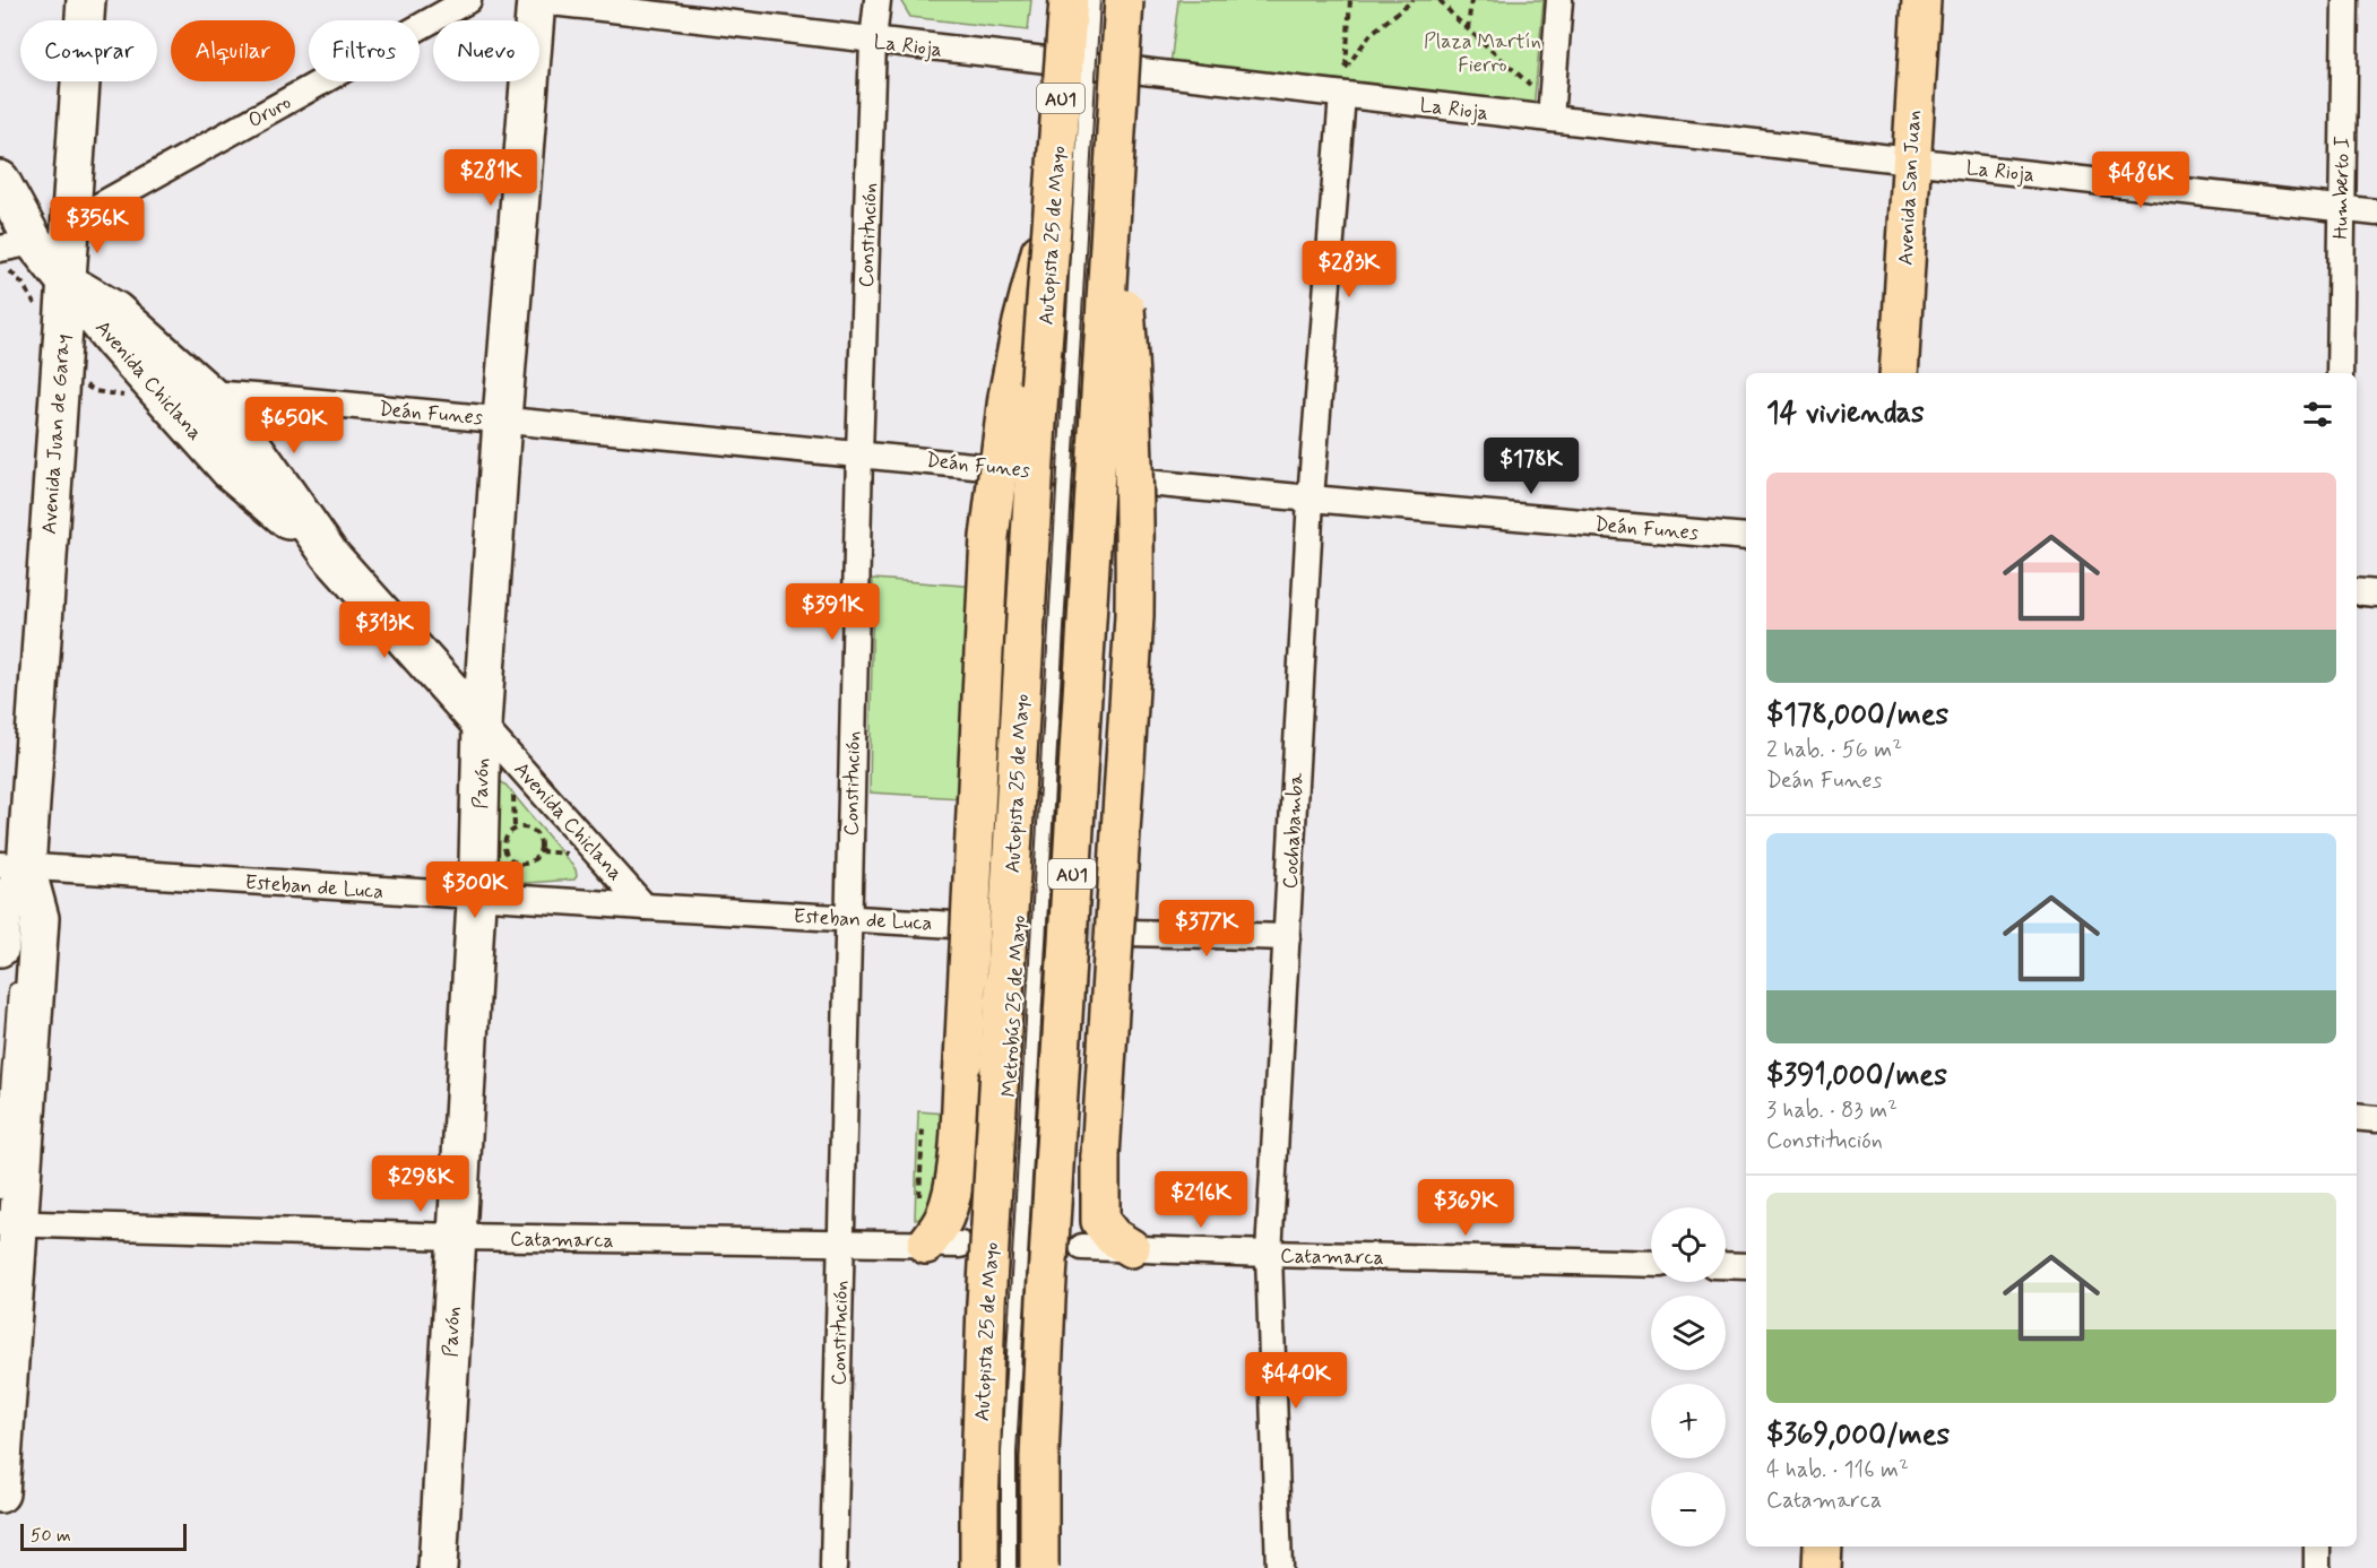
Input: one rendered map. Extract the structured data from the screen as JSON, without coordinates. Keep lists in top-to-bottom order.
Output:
{
  "streets": {
    "main road": ["AU1", "Avenida San Juan", "Autopista 25 de Mayo"],
    "street": [
      "La Rioja",
      "Oruro",
      "Humberto I",
      "Constitución",
      "Avenida Chiclana",
      "Deán Funes",
      "Avenida Juan de Garay",
      "Pavón",
      "Cochabamba",
      "Esteban de Luca",
      "Catamarca"
    ],
    "lane": ["Metrobús 25 de Mayo"]
  },
  "crossings": [
    ["La Rioja", "Avenida San Juan"],
    ["La Rioja", "Humberto I"],
    ["La Rioja", "Constitución"],
    ["La Rioja", "Pavón"],
    ["La Rioja", "Cochabamba"],
    ["Oruro", "Avenida Juan de Garay"],
    ["Constitución", "Deán Funes"],
    ["Constitución", "Esteban de Luca"],
    ["Constitución", "Catamarca"],
    ["Avenida Chiclana", "Deán Funes"],
    ["Avenida Chiclana", "Avenida Juan de Garay"],
    ["Avenida Chiclana", "Pavón"],
    ["Avenida Chiclana", "Esteban de Luca"],
    ["Deán Funes", "Pavón"],
    ["Deán Funes", "Cochabamba"],
    ["Avenida Juan de Garay", "Esteban de Luca"],
    ["Avenida Juan de Garay", "Catamarca"],
    ["Pavón", "Esteban de Luca"],
    ["Pavón", "Catamarca"],
    ["Cochabamba", "Catamarca"]
  ],
  "parks": ["Plaza Martín Fierro"],
  "scale_bar": "50 m",
  "page": {
    "chip": [
      "Comprar",
      "Alquilar",
      "Filtros",
      "Nuevo"
    ],
    "price": [
      "$281K",
      "$486K",
      "$356K",
      "$283K",
      "$650K",
      "$178K",
      "$391K",
      "$313K",
      "$300K",
      "$377K",
      "$298K",
      "$216K",
      "$369K",
      "$440K"
    ],
    "heading": "14 viviendas",
    "list": [
      {
        "name": "$178,000/mes",
        "note": "2 hab. · 56 m² · Deán Funes"
      },
      {
        "name": "$391,000/mes",
        "note": "3 hab. · 83 m² · Constitución"
      },
      {
        "name": "$369,000/mes",
        "note": "4 hab. · 116 m² · Catamarca"
      }
    ],
    "map_buttons": ["+", "−"],
    "scale": "50 m"
  }
}
